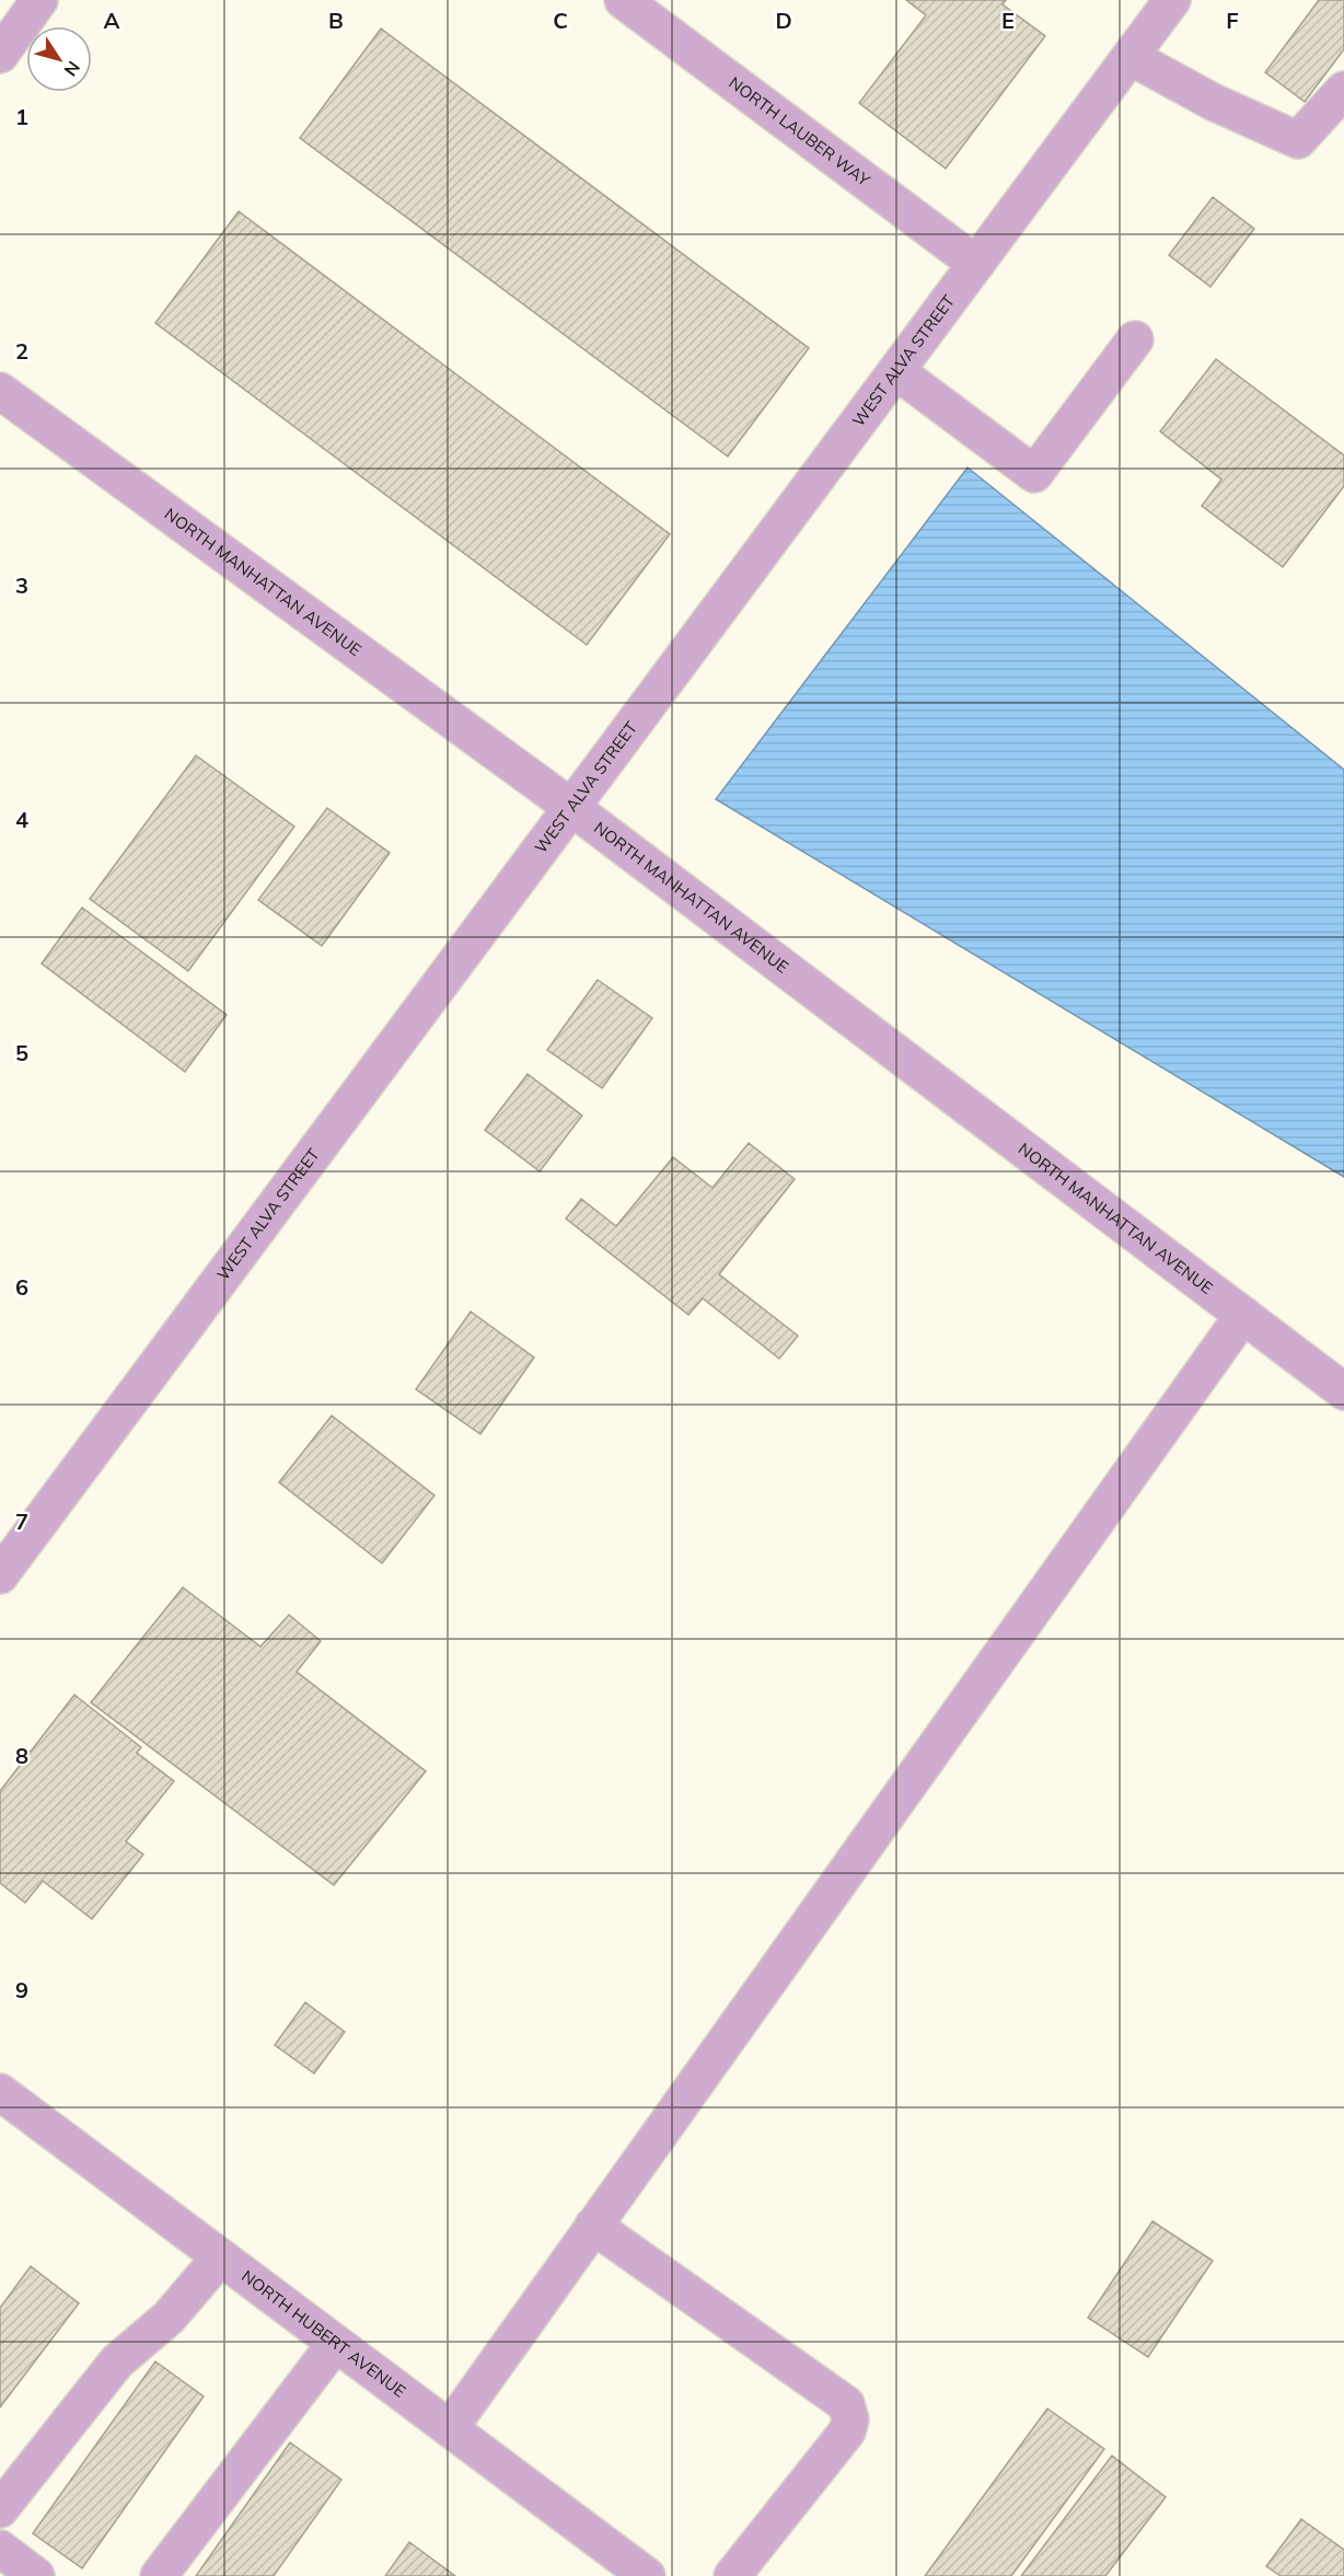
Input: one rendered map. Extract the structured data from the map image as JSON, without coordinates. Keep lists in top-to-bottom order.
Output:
{
  "streets": {
    "street": [
      "NORTH LAUBER WAY",
      "WEST ALVA STREET",
      "NORTH MANHATTAN AVENUE",
      "NORTH HUBERT AVENUE"
    ]
  },
  "crossings": [
    ["NORTH LAUBER WAY", "WEST ALVA STREET"],
    ["WEST ALVA STREET", "NORTH MANHATTAN AVENUE"]
  ],
  "north": "bottom right",
  "grid": {
    "columns": [
      "A",
      "B",
      "C",
      "D",
      "E",
      "F"
    ],
    "rows": [
      "1",
      "2",
      "3",
      "4",
      "5",
      "6",
      "7",
      "8",
      "9"
    ]
  }
}
